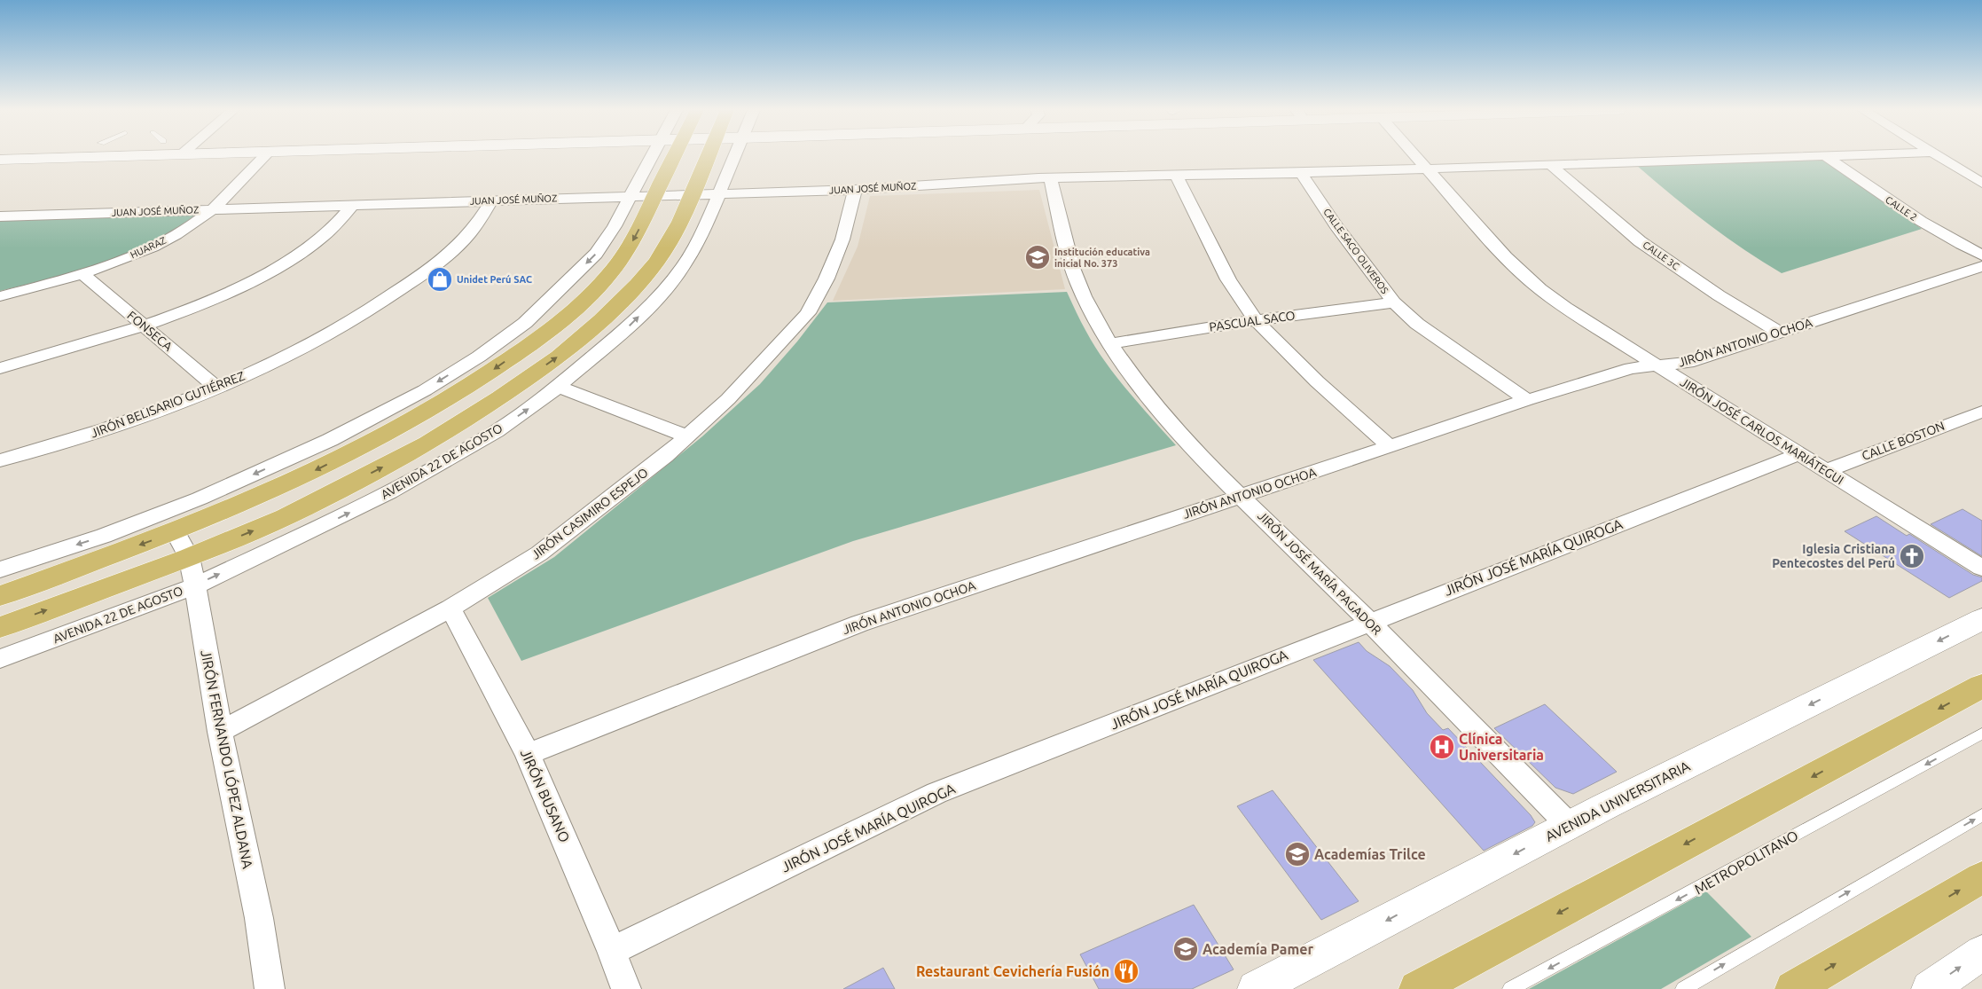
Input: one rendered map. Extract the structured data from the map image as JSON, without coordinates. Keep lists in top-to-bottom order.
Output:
{
  "streets": {
    "main road": ["AVENIDA 22 DE AGOSTO", "AVENIDA UNIVERSITARIA"],
    "street": [
      "JUAN JOSÉ MUÑOZ",
      "CALLE 2",
      "HUARAZ",
      "CALLE SACO OLIVEROS",
      "CALLE 3C",
      "PASCUAL SACO",
      "FONSECA",
      "JIRÓN ANTONIO OCHOA",
      "JIRÓN BELISARIO GUTIÉRREZ",
      "JIRÓN JOSÉ CARLOS MARIÁTEGUI",
      "CALLE BOSTON",
      "JIRÓN CASIMIRO ESPEJO",
      "JIRÓN JOSÉ MARÍA QUIROGA",
      "JIRÓN JOSÉ MARÍA PAGADOR",
      "JIRÓN FERNANDO LÓPEZ ALDANA",
      "JIRÓN BUSANO"
    ],
    "lane": ["METROPOLITANO"]
  },
  "crossings": [
    ["JUAN JOSÉ MUÑOZ", "HUARAZ"],
    ["JUAN JOSÉ MUÑOZ", "CALLE SACO OLIVEROS"],
    ["JUAN JOSÉ MUÑOZ", "CALLE 3C"],
    ["JUAN JOSÉ MUÑOZ", "JIRÓN BELISARIO GUTIÉRREZ"],
    ["JUAN JOSÉ MUÑOZ", "JIRÓN JOSÉ CARLOS MARIÁTEGUI"],
    ["JUAN JOSÉ MUÑOZ", "AVENIDA 22 DE AGOSTO"],
    ["JUAN JOSÉ MUÑOZ", "JIRÓN CASIMIRO ESPEJO"],
    ["JUAN JOSÉ MUÑOZ", "JIRÓN JOSÉ MARÍA PAGADOR"],
    ["HUARAZ", "FONSECA"],
    ["CALLE SACO OLIVEROS", "PASCUAL SACO"],
    ["CALLE SACO OLIVEROS", "JIRÓN ANTONIO OCHOA"],
    ["CALLE 3C", "JIRÓN ANTONIO OCHOA"],
    ["PASCUAL SACO", "JIRÓN JOSÉ MARÍA PAGADOR"],
    ["FONSECA", "JIRÓN BELISARIO GUTIÉRREZ"],
    ["JIRÓN ANTONIO OCHOA", "JIRÓN JOSÉ CARLOS MARIÁTEGUI"],
    ["JIRÓN ANTONIO OCHOA", "JIRÓN JOSÉ MARÍA PAGADOR"],
    ["JIRÓN ANTONIO OCHOA", "JIRÓN BUSANO"],
    ["JIRÓN JOSÉ CARLOS MARIÁTEGUI", "CALLE BOSTON"],
    ["JIRÓN JOSÉ CARLOS MARIÁTEGUI", "JIRÓN JOSÉ MARÍA QUIROGA"],
    ["AVENIDA 22 DE AGOSTO", "JIRÓN FERNANDO LÓPEZ ALDANA"],
    ["JIRÓN CASIMIRO ESPEJO", "JIRÓN FERNANDO LÓPEZ ALDANA"],
    ["JIRÓN CASIMIRO ESPEJO", "JIRÓN BUSANO"],
    ["JIRÓN JOSÉ MARÍA QUIROGA", "JIRÓN JOSÉ MARÍA PAGADOR"],
    ["JIRÓN JOSÉ MARÍA QUIROGA", "JIRÓN BUSANO"],
    ["JIRÓN JOSÉ MARÍA PAGADOR", "AVENIDA UNIVERSITARIA"]
  ],
  "places": {
    "school or university": ["Institución educativa inicial No. 373", "Academías Trilce", "Academía Pamer"],
    "shop": ["Unidet Perú SAC"],
    "church": ["Iglesia Cristiana Pentecostes del Perú"],
    "hospital": ["Clínica Universitaria"],
    "restaurant": ["Restaurant Cevichería Fusión"]
  }
}
